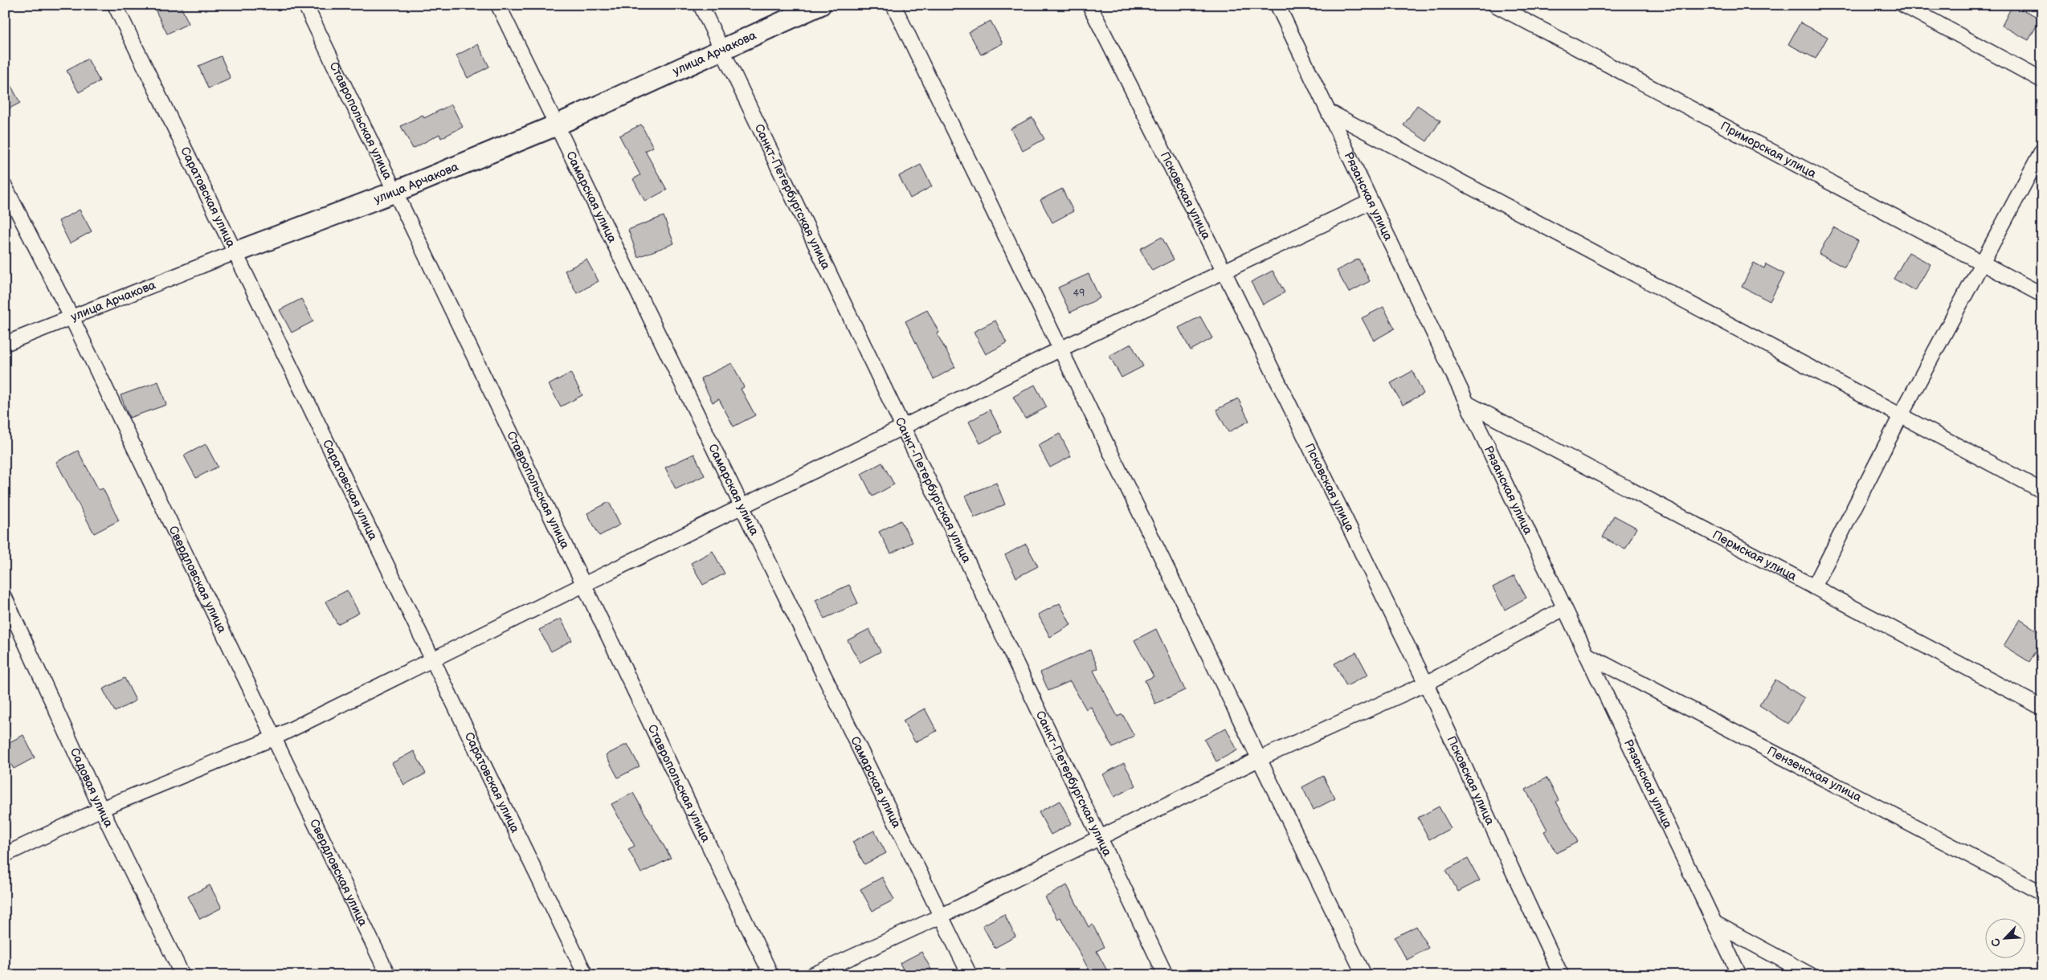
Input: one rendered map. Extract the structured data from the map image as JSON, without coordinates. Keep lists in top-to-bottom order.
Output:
{
  "streets": {
    "street": [
      "улица Арчакова",
      "Ставропольская улица",
      "Приморская улица",
      "Псковская улица",
      "Рязанская улица",
      "Санкт-Петербургская улица",
      "Саратовская улица",
      "Самарская улица",
      "Пермская улица",
      "Свердловская улица",
      "Пензенская улица",
      "Садовая улица"
    ]
  },
  "crossings": [
    ["улица Арчакова", "Ставропольская улица"],
    ["улица Арчакова", "Санкт-Петербургская улица"],
    ["улица Арчакова", "Саратовская улица"],
    ["улица Арчакова", "Самарская улица"],
    ["улица Арчакова", "Свердловская улица"],
    ["Рязанская улица", "Пермская улица"],
    ["Рязанская улица", "Пензенская улица"]
  ],
  "house_numbers": ["49"],
  "north": "bottom left"
}
